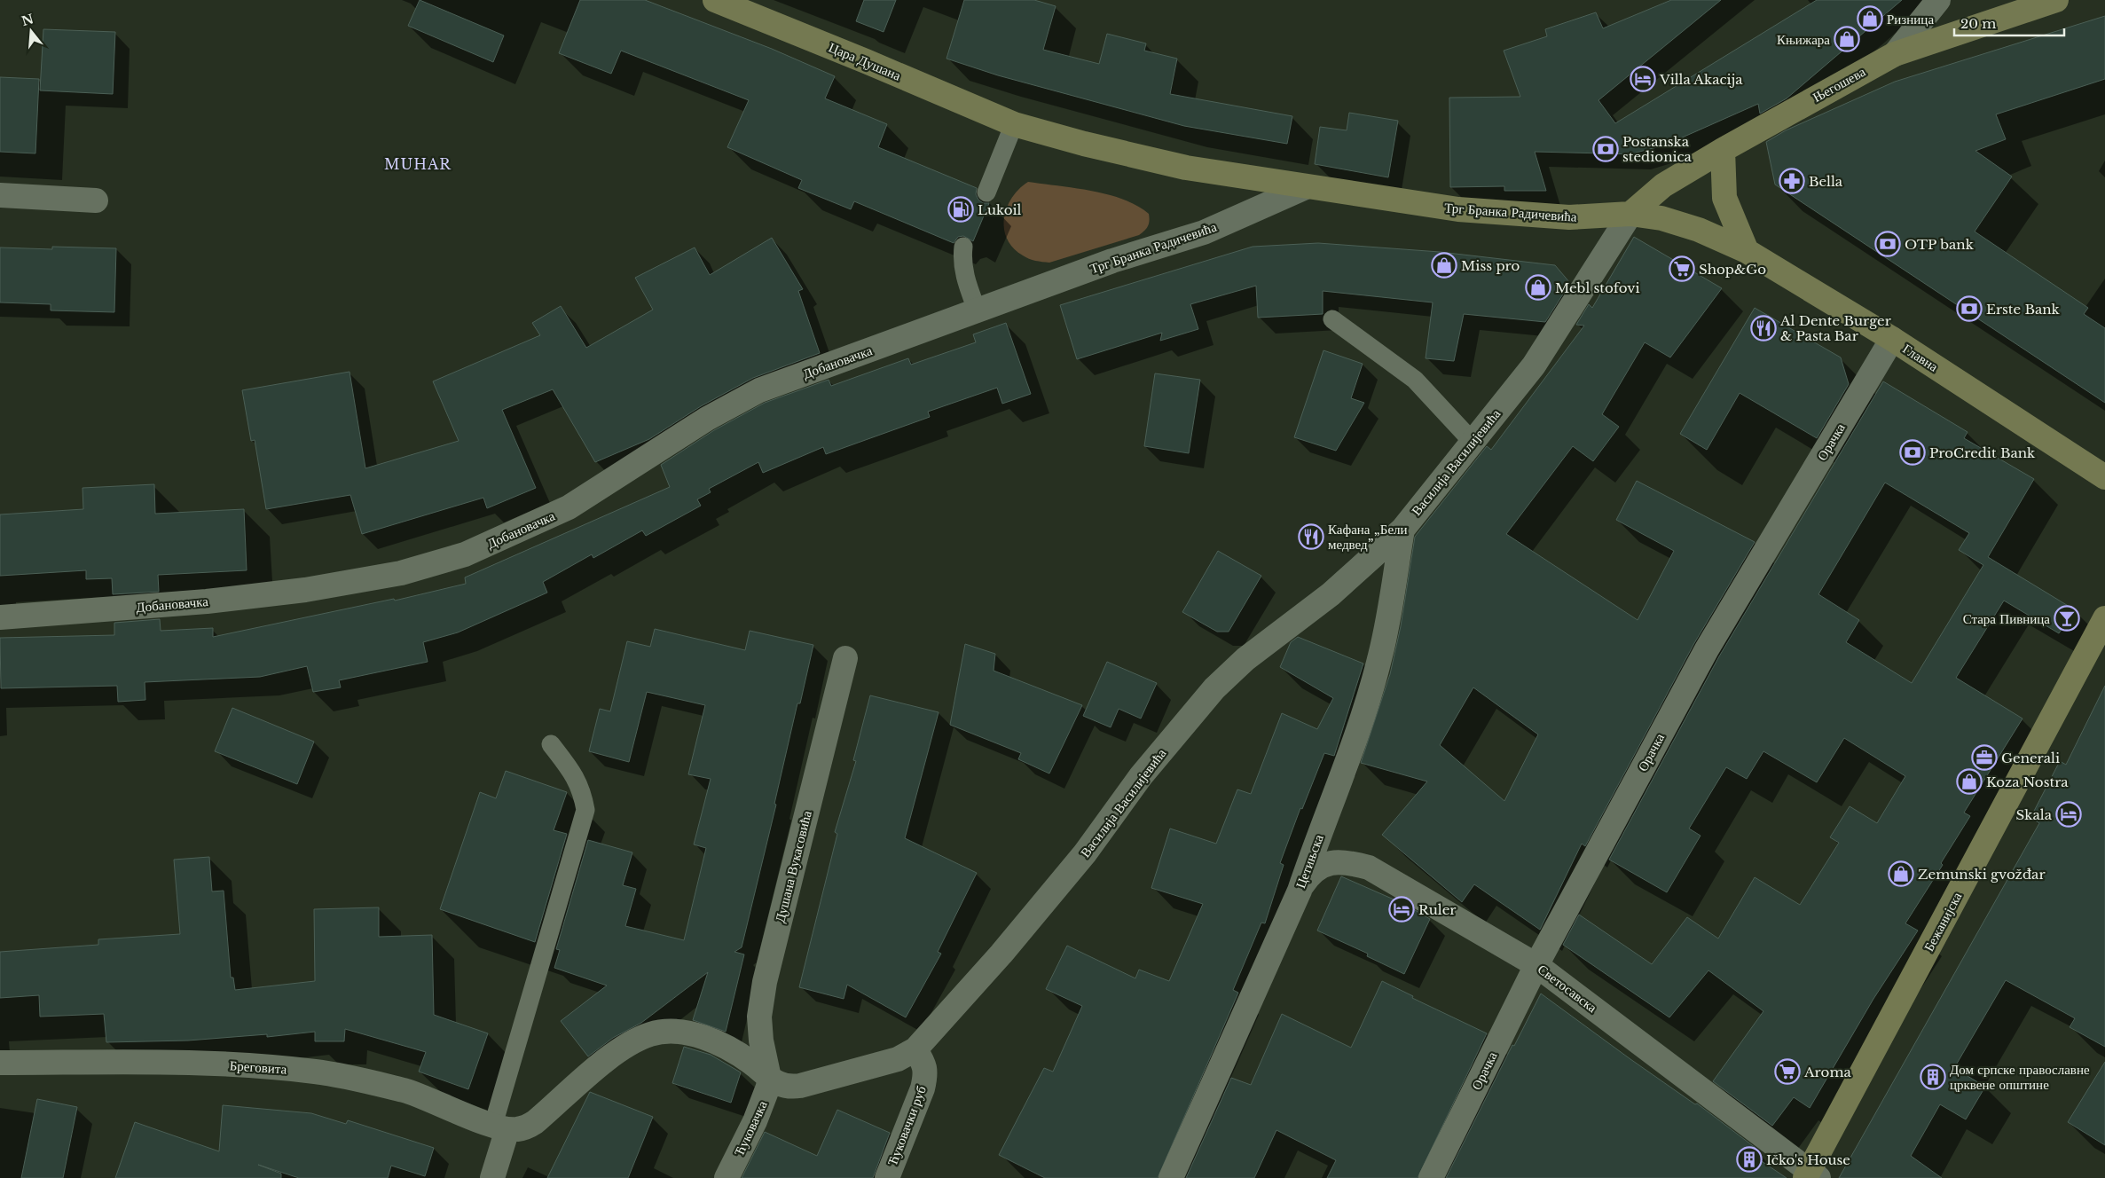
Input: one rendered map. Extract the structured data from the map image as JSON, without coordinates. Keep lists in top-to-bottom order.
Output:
{
  "streets": {
    "main road": [
      "Цара Душана",
      "Његошева",
      "Трг Бранка Радичевића",
      "Главна",
      "Бежанијска"
    ],
    "street": [
      "Добановачка",
      "Орачка",
      "Василија Василијевића",
      "Цетињска",
      "Душана Вукасовића",
      "Светосавска",
      "Бреговита",
      "Ћуковачки руб",
      "Ћуковачка"
    ]
  },
  "crossings": [
    ["Цара Душана", "Трг Бранка Радичевића"],
    ["Трг Бранка Радичевића", "Главна"],
    ["Трг Бранка Радичевића", "Добановачка"],
    ["Трг Бранка Радичевића", "Василија Василијевића"],
    ["Главна", "Орачка"],
    ["Главна", "Василија Василијевића"],
    ["Орачка", "Светосавска"],
    ["Василија Василијевића", "Цетињска"],
    ["Василија Василијевића", "Душана Вукасовића"],
    ["Василија Василијевића", "Бреговита"],
    ["Василија Василијевића", "Ћуковачки руб"],
    ["Василија Василијевића", "Ћуковачка"],
    ["Цетињска", "Светосавска"],
    ["Душана Вукасовића", "Ћуковачка"],
    ["Бежанијска", "Светосавска"]
  ],
  "districts": ["MUHAR"],
  "places": {
    "shop": [
      "Ризница",
      "Књижара",
      "Miss pro",
      "Mebl stofovi",
      "Koza Nostra",
      "Zemunski gvožđar"
    ],
    "hotel": ["Villa Akacija", "Skala", "Ruler"],
    "bank": [
      "Postanska stedionica",
      "OTP bank",
      "Erste Bank",
      "ProCredit Bank"
    ],
    "pharmacy": ["Bella"],
    "fuel station": ["Lukoil"],
    "supermarket": ["Shop&Go", "Aroma"],
    "restaurant": ["Al Dente Burger & Pasta Bar", "Кафана „Бели медвед”"],
    "bar": ["Стара Пивница"],
    "office": ["Generali"],
    "building": ["Дом српске православне црквене општине", "Ičko's House"]
  },
  "scale_bar": "20 m",
  "north": "top"
}
